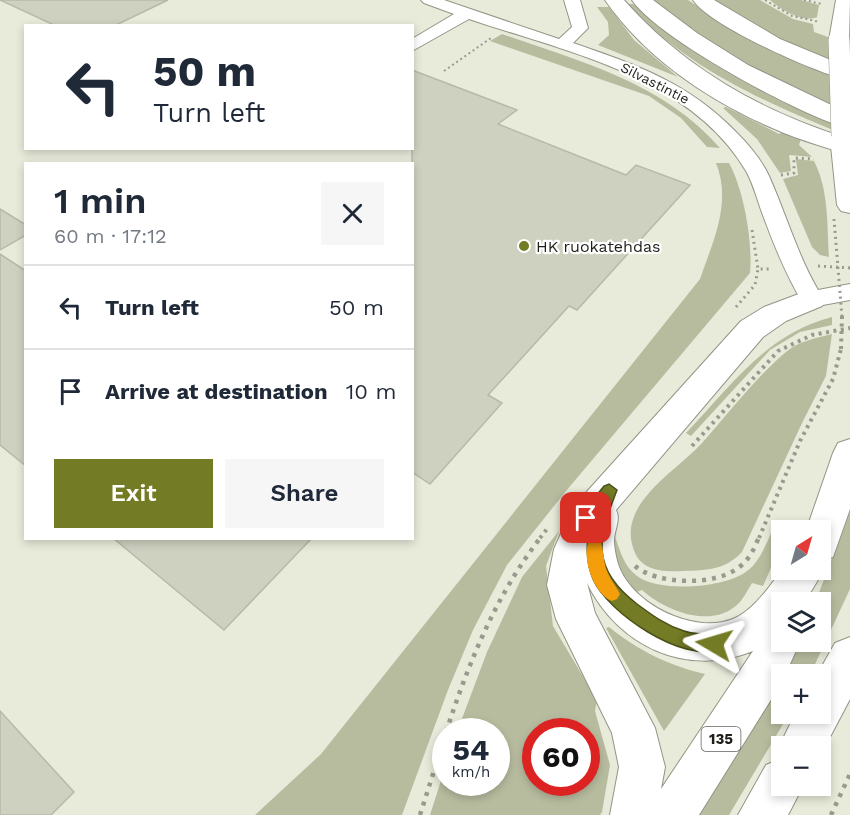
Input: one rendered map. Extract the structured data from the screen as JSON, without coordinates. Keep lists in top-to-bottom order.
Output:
{
  "streets": {
    "main road": ["135"],
    "street": ["Silvastintie"]
  },
  "places": ["HK ruokatehdas"],
  "north": "top right",
  "page": {
    "turn": ["50 m", "Turn left"],
    "heading": ["1 min", "60 m · 17:12"],
    "list": [
      {
        "name": "Turn left",
        "value": "50 m"
      },
      {
        "name": "Arrive at destination",
        "value": "10 m"
      }
    ],
    "buttons": ["Exit", "Share"],
    "map_buttons": ["+", "−"],
    "speed": "54 km/h",
    "limit": "60"
  }
}
